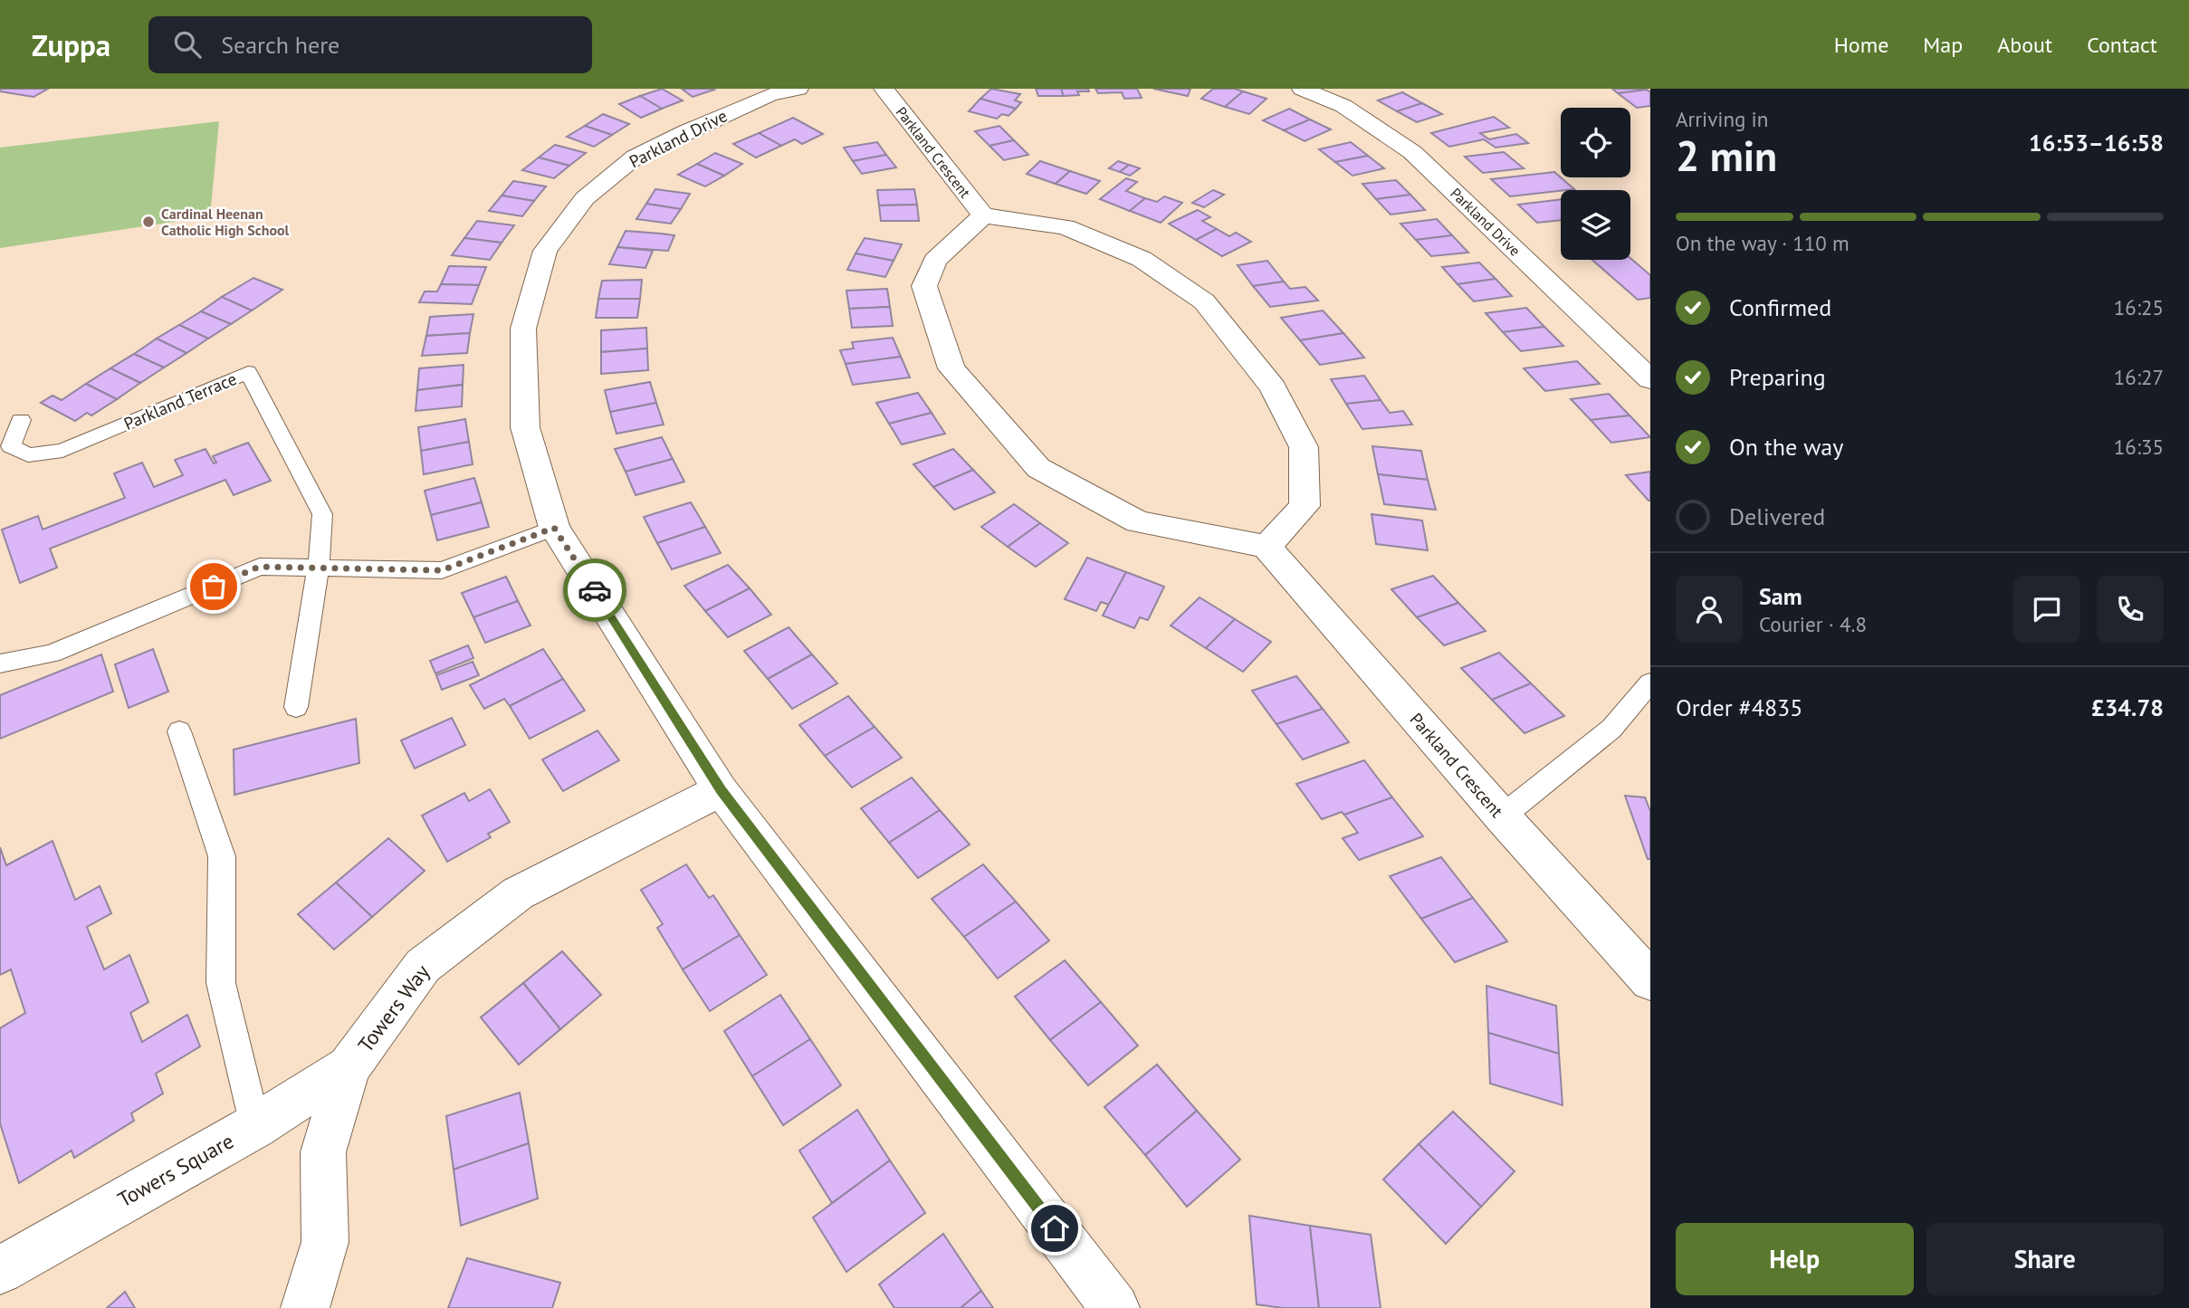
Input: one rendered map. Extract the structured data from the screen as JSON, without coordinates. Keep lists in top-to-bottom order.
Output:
{
  "streets": {
    "street": [
      "Parkland Drive",
      "Parkland Crescent",
      "Towers Way",
      "Towers Square"
    ],
    "lane": ["Parkland Terrace"]
  },
  "crossings": [
    ["Parkland Drive", "Towers Way"],
    ["Towers Way", "Towers Square"]
  ],
  "places": ["Cardinal Heenan Catholic High School"],
  "page": {
    "header": "Zuppa",
    "search": "Search here",
    "nav": [
      "Home",
      "Map",
      "About",
      "Contact"
    ],
    "heading": ["2 min", "Arriving in", "16:53–16:58"],
    "panel": [
      "Sam",
      "Courier · 4.8",
      "Order #4835",
      "£34.78"
    ],
    "bar": "On the way · 110 m",
    "list": [
      ["Confirmed", "16:25"],
      ["Preparing", "16:27"],
      ["On the way", "16:35"],
      "Delivered"
    ],
    "buttons": ["Help", "Share"]
  }
}
